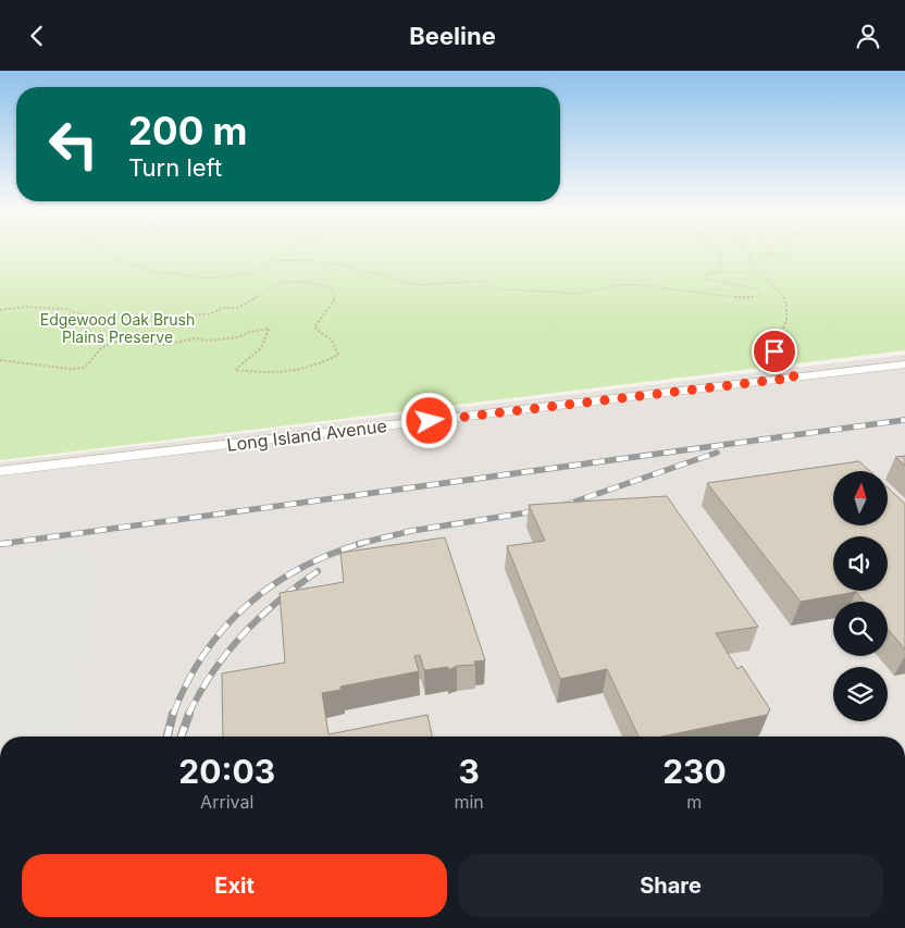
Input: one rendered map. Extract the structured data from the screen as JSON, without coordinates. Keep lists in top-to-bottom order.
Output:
{
  "streets": {
    "street": ["Long Island Avenue"]
  },
  "parks": ["Edgewood Oak Brush Plains Preserve"],
  "north": "top",
  "page": {
    "header": "Beeline",
    "turn": ["200 m", "Turn left"],
    "eta": [
      "20:03",
      "Arrival",
      "3",
      "min",
      "230",
      "m"
    ],
    "buttons": ["Exit", "Share"]
  }
}
